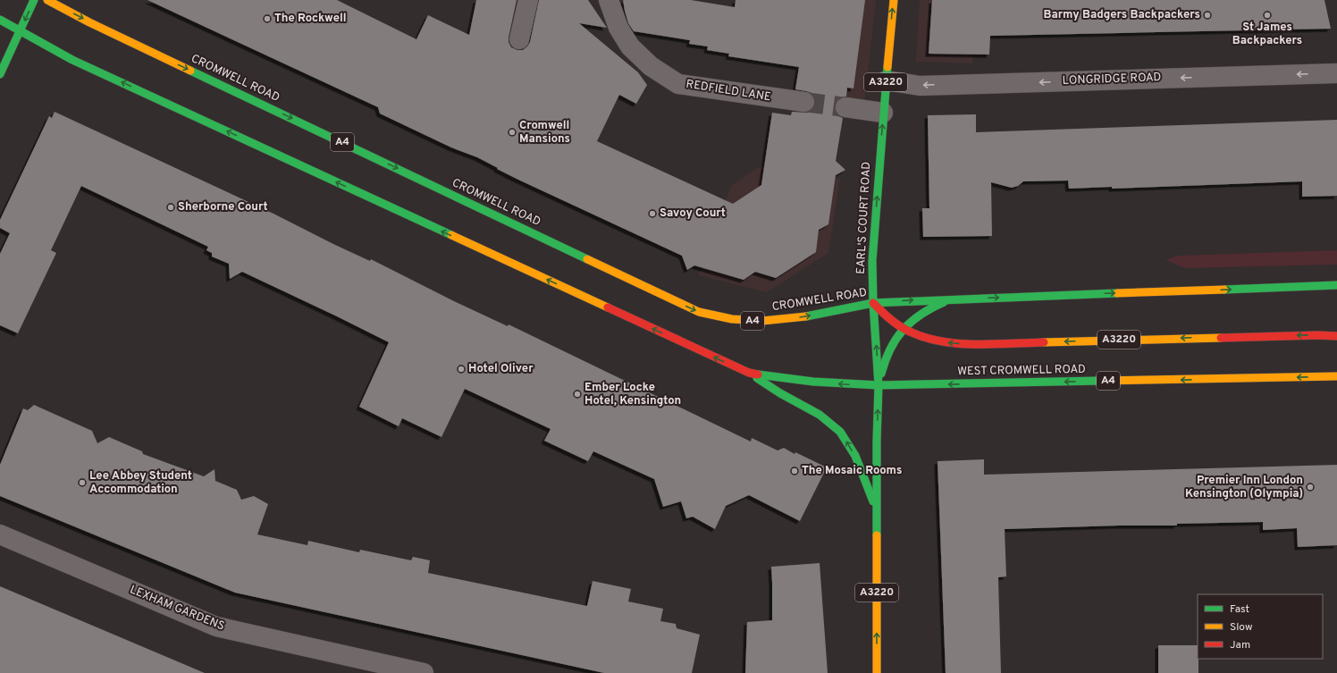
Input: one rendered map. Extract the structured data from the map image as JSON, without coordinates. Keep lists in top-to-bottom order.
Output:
{
  "streets": {
    "main road": [
      "CROMWELL ROAD",
      "A3220",
      "A4",
      "EARL'S COURT ROAD",
      "WEST CROMWELL ROAD"
    ],
    "street": ["LONGRIDGE ROAD", "REDFIELD LANE", "LEXHAM GARDENS"]
  },
  "crossings": [
    ["CROMWELL ROAD", "A3220"],
    ["CROMWELL ROAD", "A4"],
    ["CROMWELL ROAD", "EARL'S COURT ROAD"],
    ["LONGRIDGE ROAD", "EARL'S COURT ROAD"],
    ["A3220", "A4"],
    ["A3220", "EARL'S COURT ROAD"],
    ["A4", "EARL'S COURT ROAD"],
    ["A4", "WEST CROMWELL ROAD"],
    ["EARL'S COURT ROAD", "WEST CROMWELL ROAD"]
  ],
  "one_way": ["LONGRIDGE ROAD", "EARL'S COURT ROAD"],
  "places": [
    "Barmy Badgers Backpackers",
    "St James Backpackers",
    "The Rockwell",
    "Cromwell Mansions",
    "Sherborne Court",
    "Savoy Court",
    "Hotel Oliver",
    "Ember Locke Hotel, Kensington",
    "The Mosaic Rooms",
    "Lee Abbey Student Accommodation",
    "Premier Inn London Kensington (Olympia)"
  ],
  "legend": ["Fast", "Slow", "Jam"]
}
